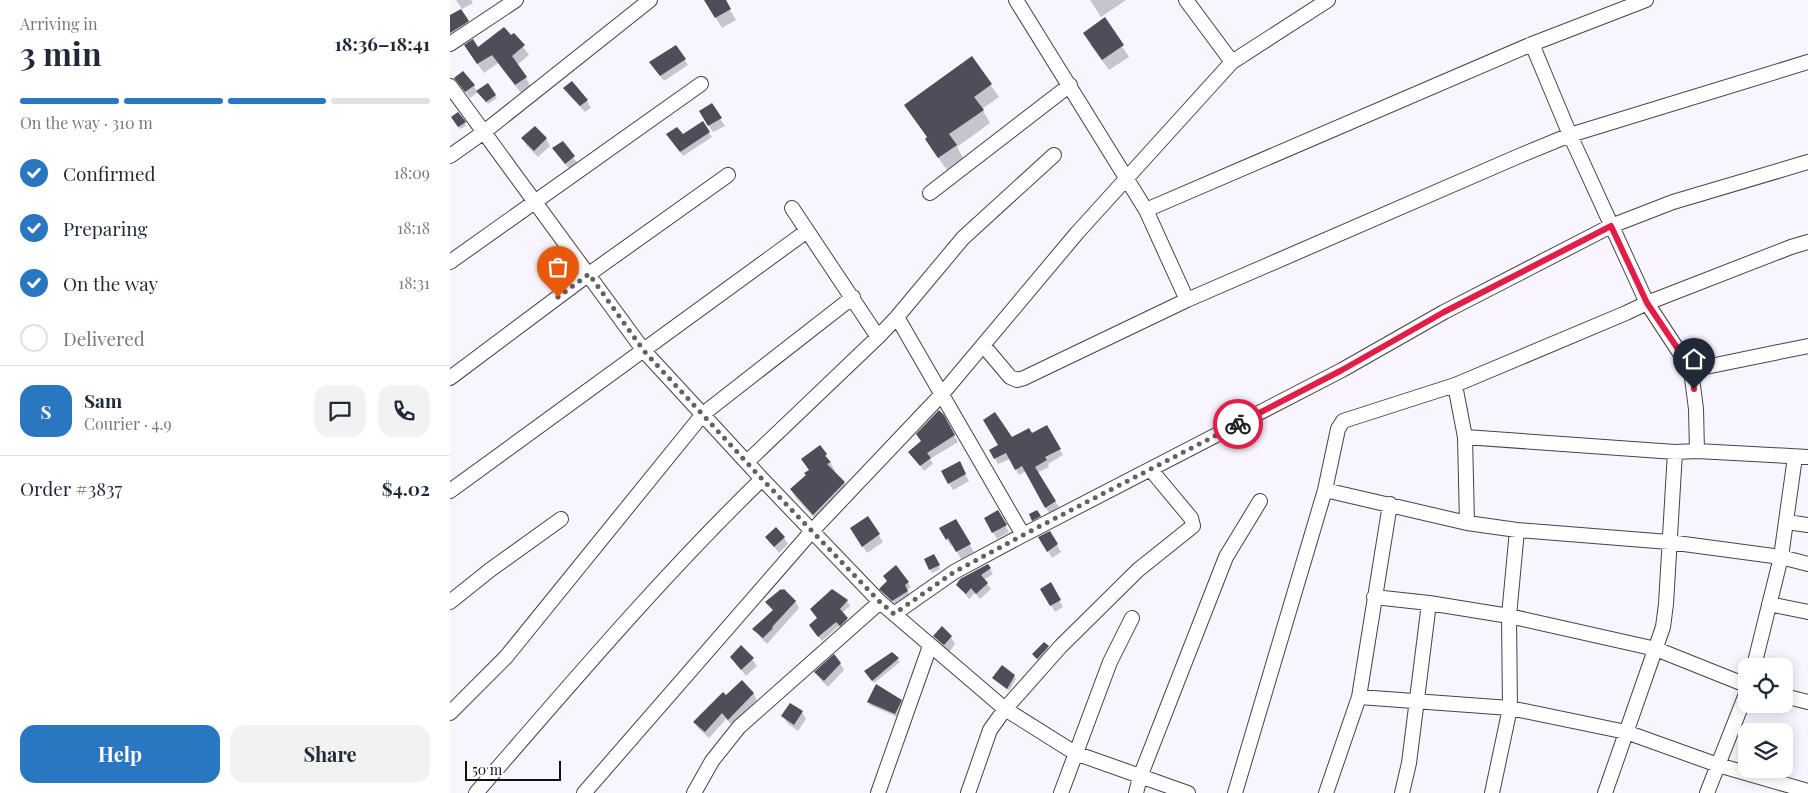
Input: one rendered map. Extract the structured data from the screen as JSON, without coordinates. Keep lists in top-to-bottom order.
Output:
{
  "scale_bar": "50 m",
  "page": {
    "heading": ["3 min", "Arriving in", "18:36–18:41"],
    "panel": [
      "Sam",
      "Courier · 4.9",
      "Order #3837",
      "$4.02"
    ],
    "bar": "On the way · 310 m",
    "list": [
      ["Confirmed", "18:09"],
      ["Preparing", "18:18"],
      ["On the way", "18:31"],
      "Delivered"
    ],
    "round": "S",
    "buttons": ["Help", "Share"],
    "scale": "50 m"
  }
}
